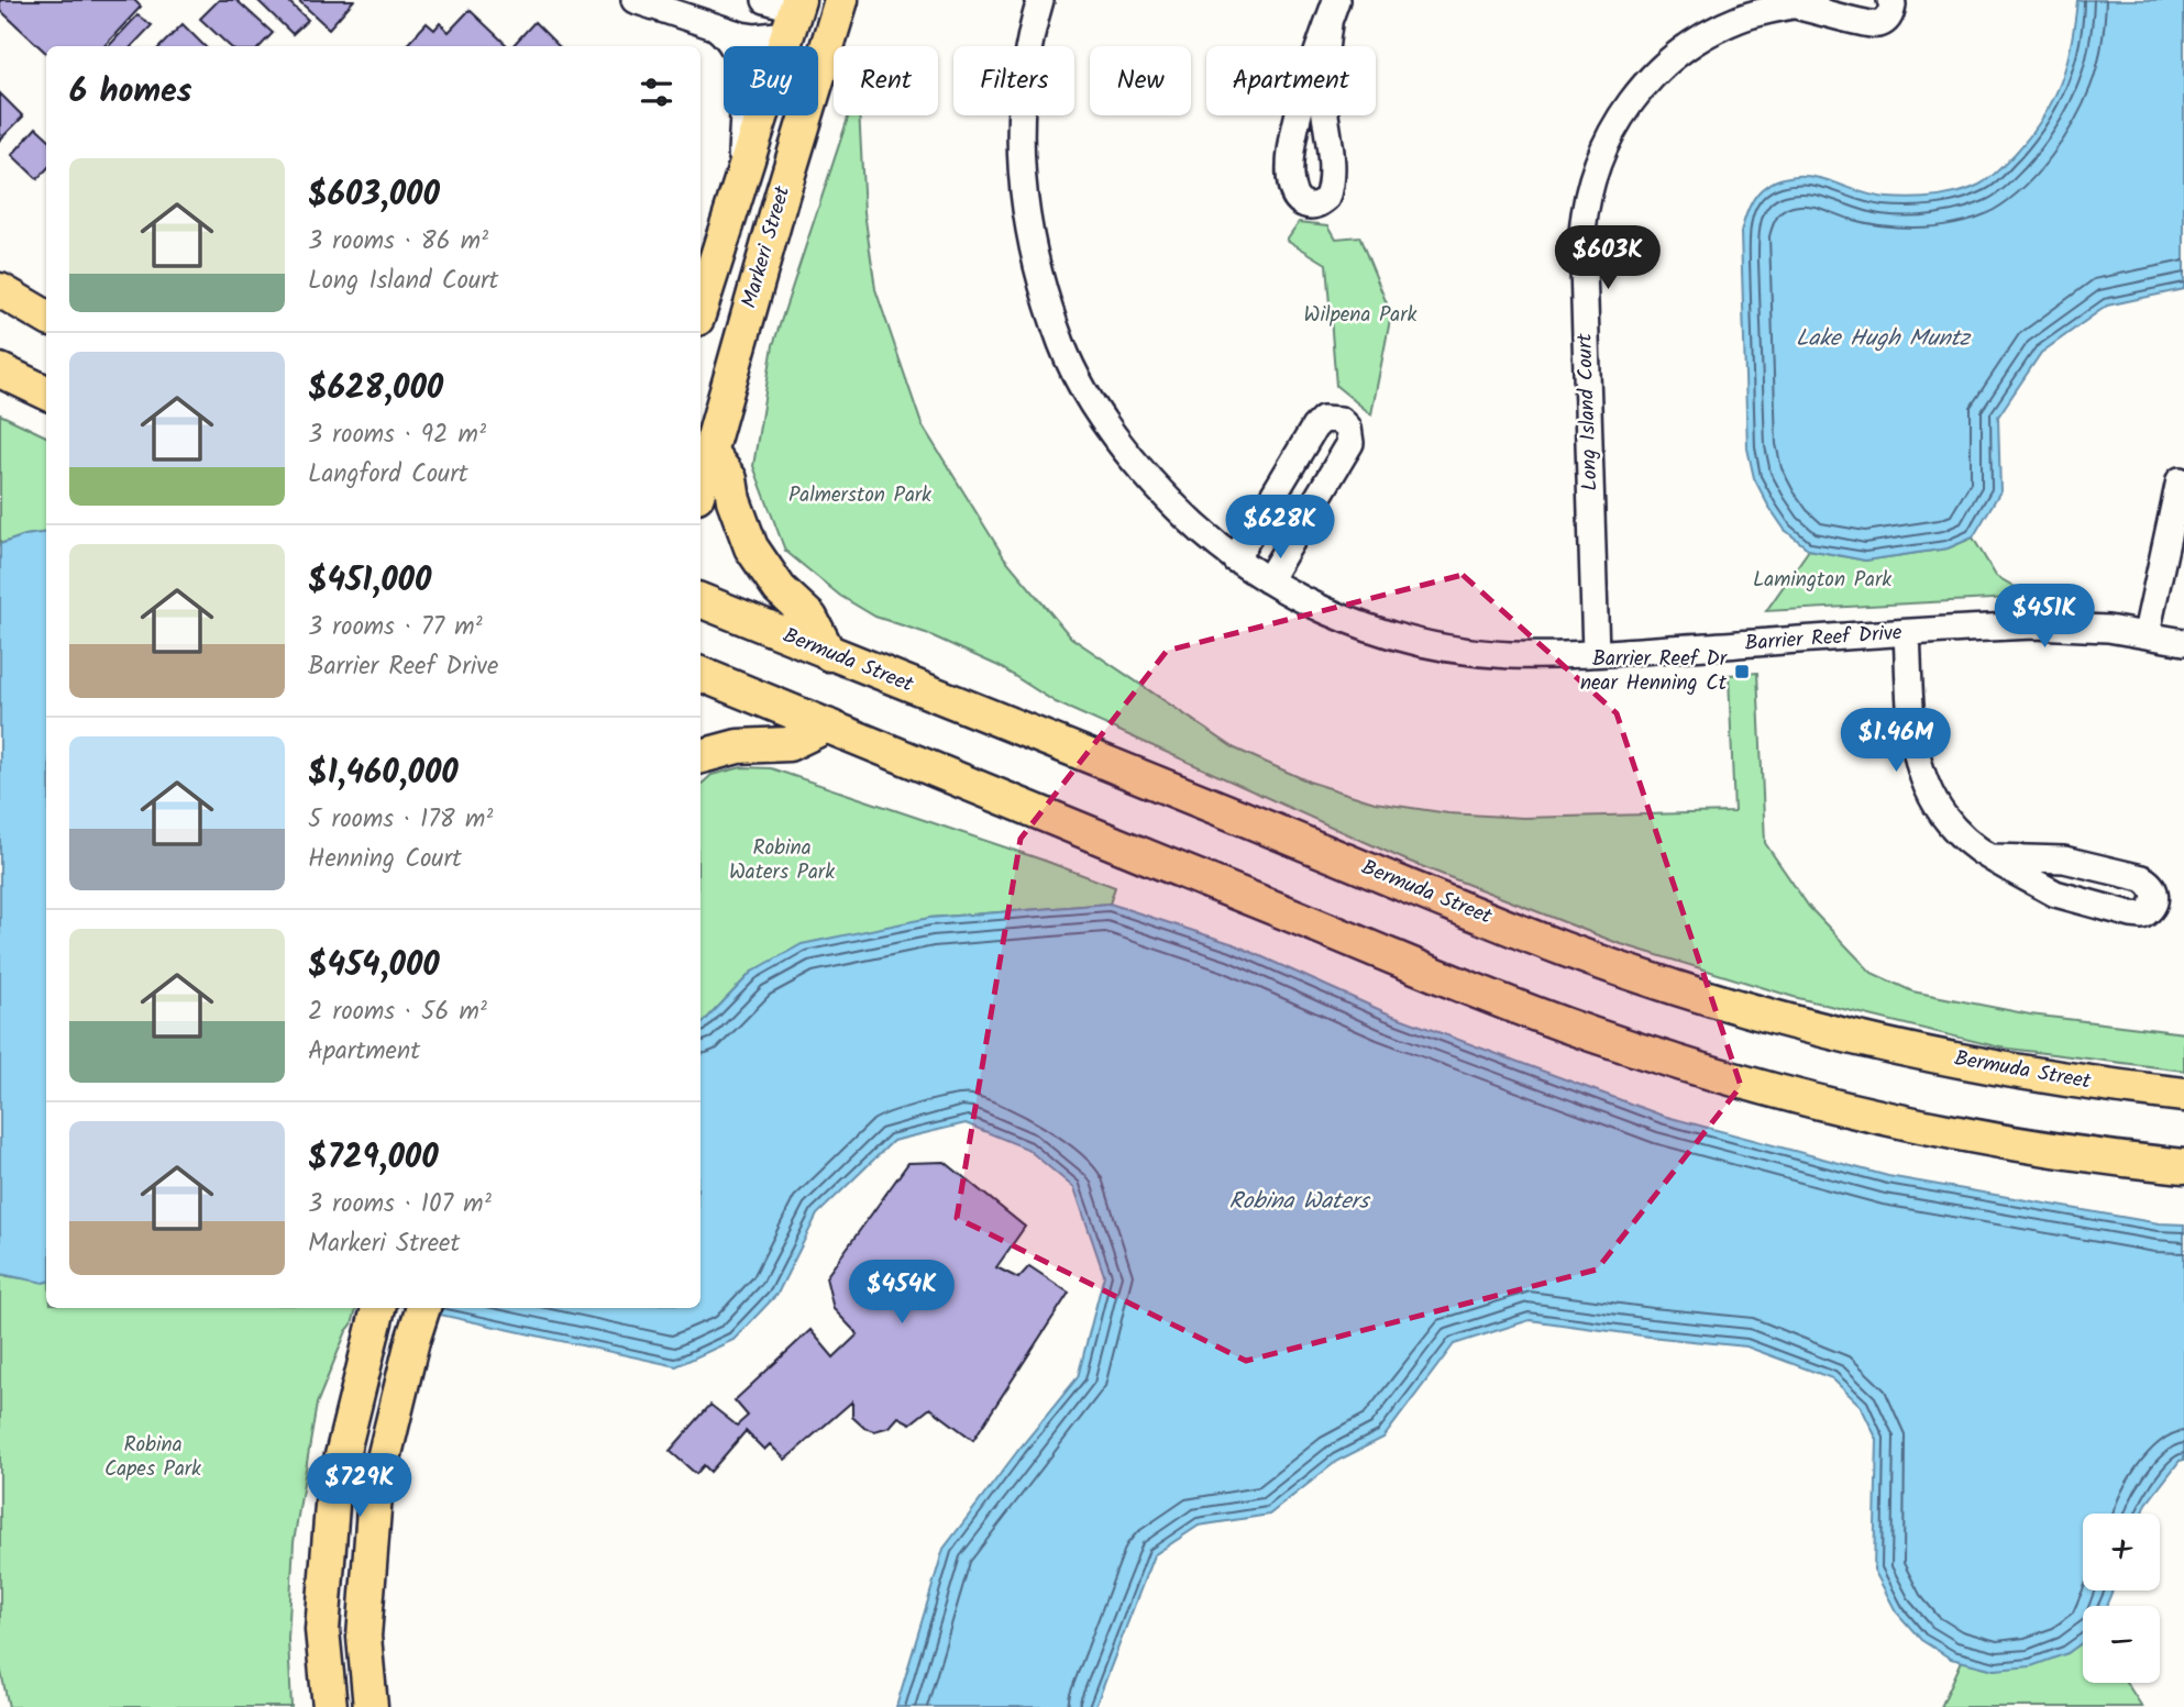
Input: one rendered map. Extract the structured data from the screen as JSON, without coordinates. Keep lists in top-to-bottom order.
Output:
{
  "streets": {
    "main road": ["Markeri Street", "Bermuda Street"],
    "street": ["Long Island Court", "Barrier Reef Drive"]
  },
  "crossings": [
    ["Long Island Court", "Barrier Reef Drive"]
  ],
  "water": ["Lake Hugh Muntz", "Robina Waters"],
  "parks": [
    "Wilpena Park",
    "Palmerston Park",
    "Lamington Park",
    "Robina Waters Park",
    "Robina Capes Park"
  ],
  "places": {
    "transit": ["Barrier Reef Dr near Henning Ct"]
  },
  "page": {
    "chip": [
      "Buy",
      "Rent",
      "Filters",
      "New",
      "Apartment"
    ],
    "heading": "6 homes",
    "list": [
      {
        "name": "$603,000",
        "note": "3 rooms · 86 m² · Long Island Court"
      },
      {
        "name": "$628,000",
        "note": "3 rooms · 92 m² · Langford Court"
      },
      {
        "name": "$451,000",
        "note": "3 rooms · 77 m² · Barrier Reef Drive"
      },
      {
        "name": "$1,460,000",
        "note": "5 rooms · 178 m² · Henning Court"
      },
      {
        "name": "$454,000",
        "note": "2 rooms · 56 m² · Apartment"
      },
      {
        "name": "$729,000",
        "note": "3 rooms · 107 m² · Markeri Street"
      }
    ],
    "price": [
      "$603K",
      "$628K",
      "$451K",
      "$1.46M",
      "$454K",
      "$729K"
    ],
    "map_buttons": ["+", "−"]
  }
}
